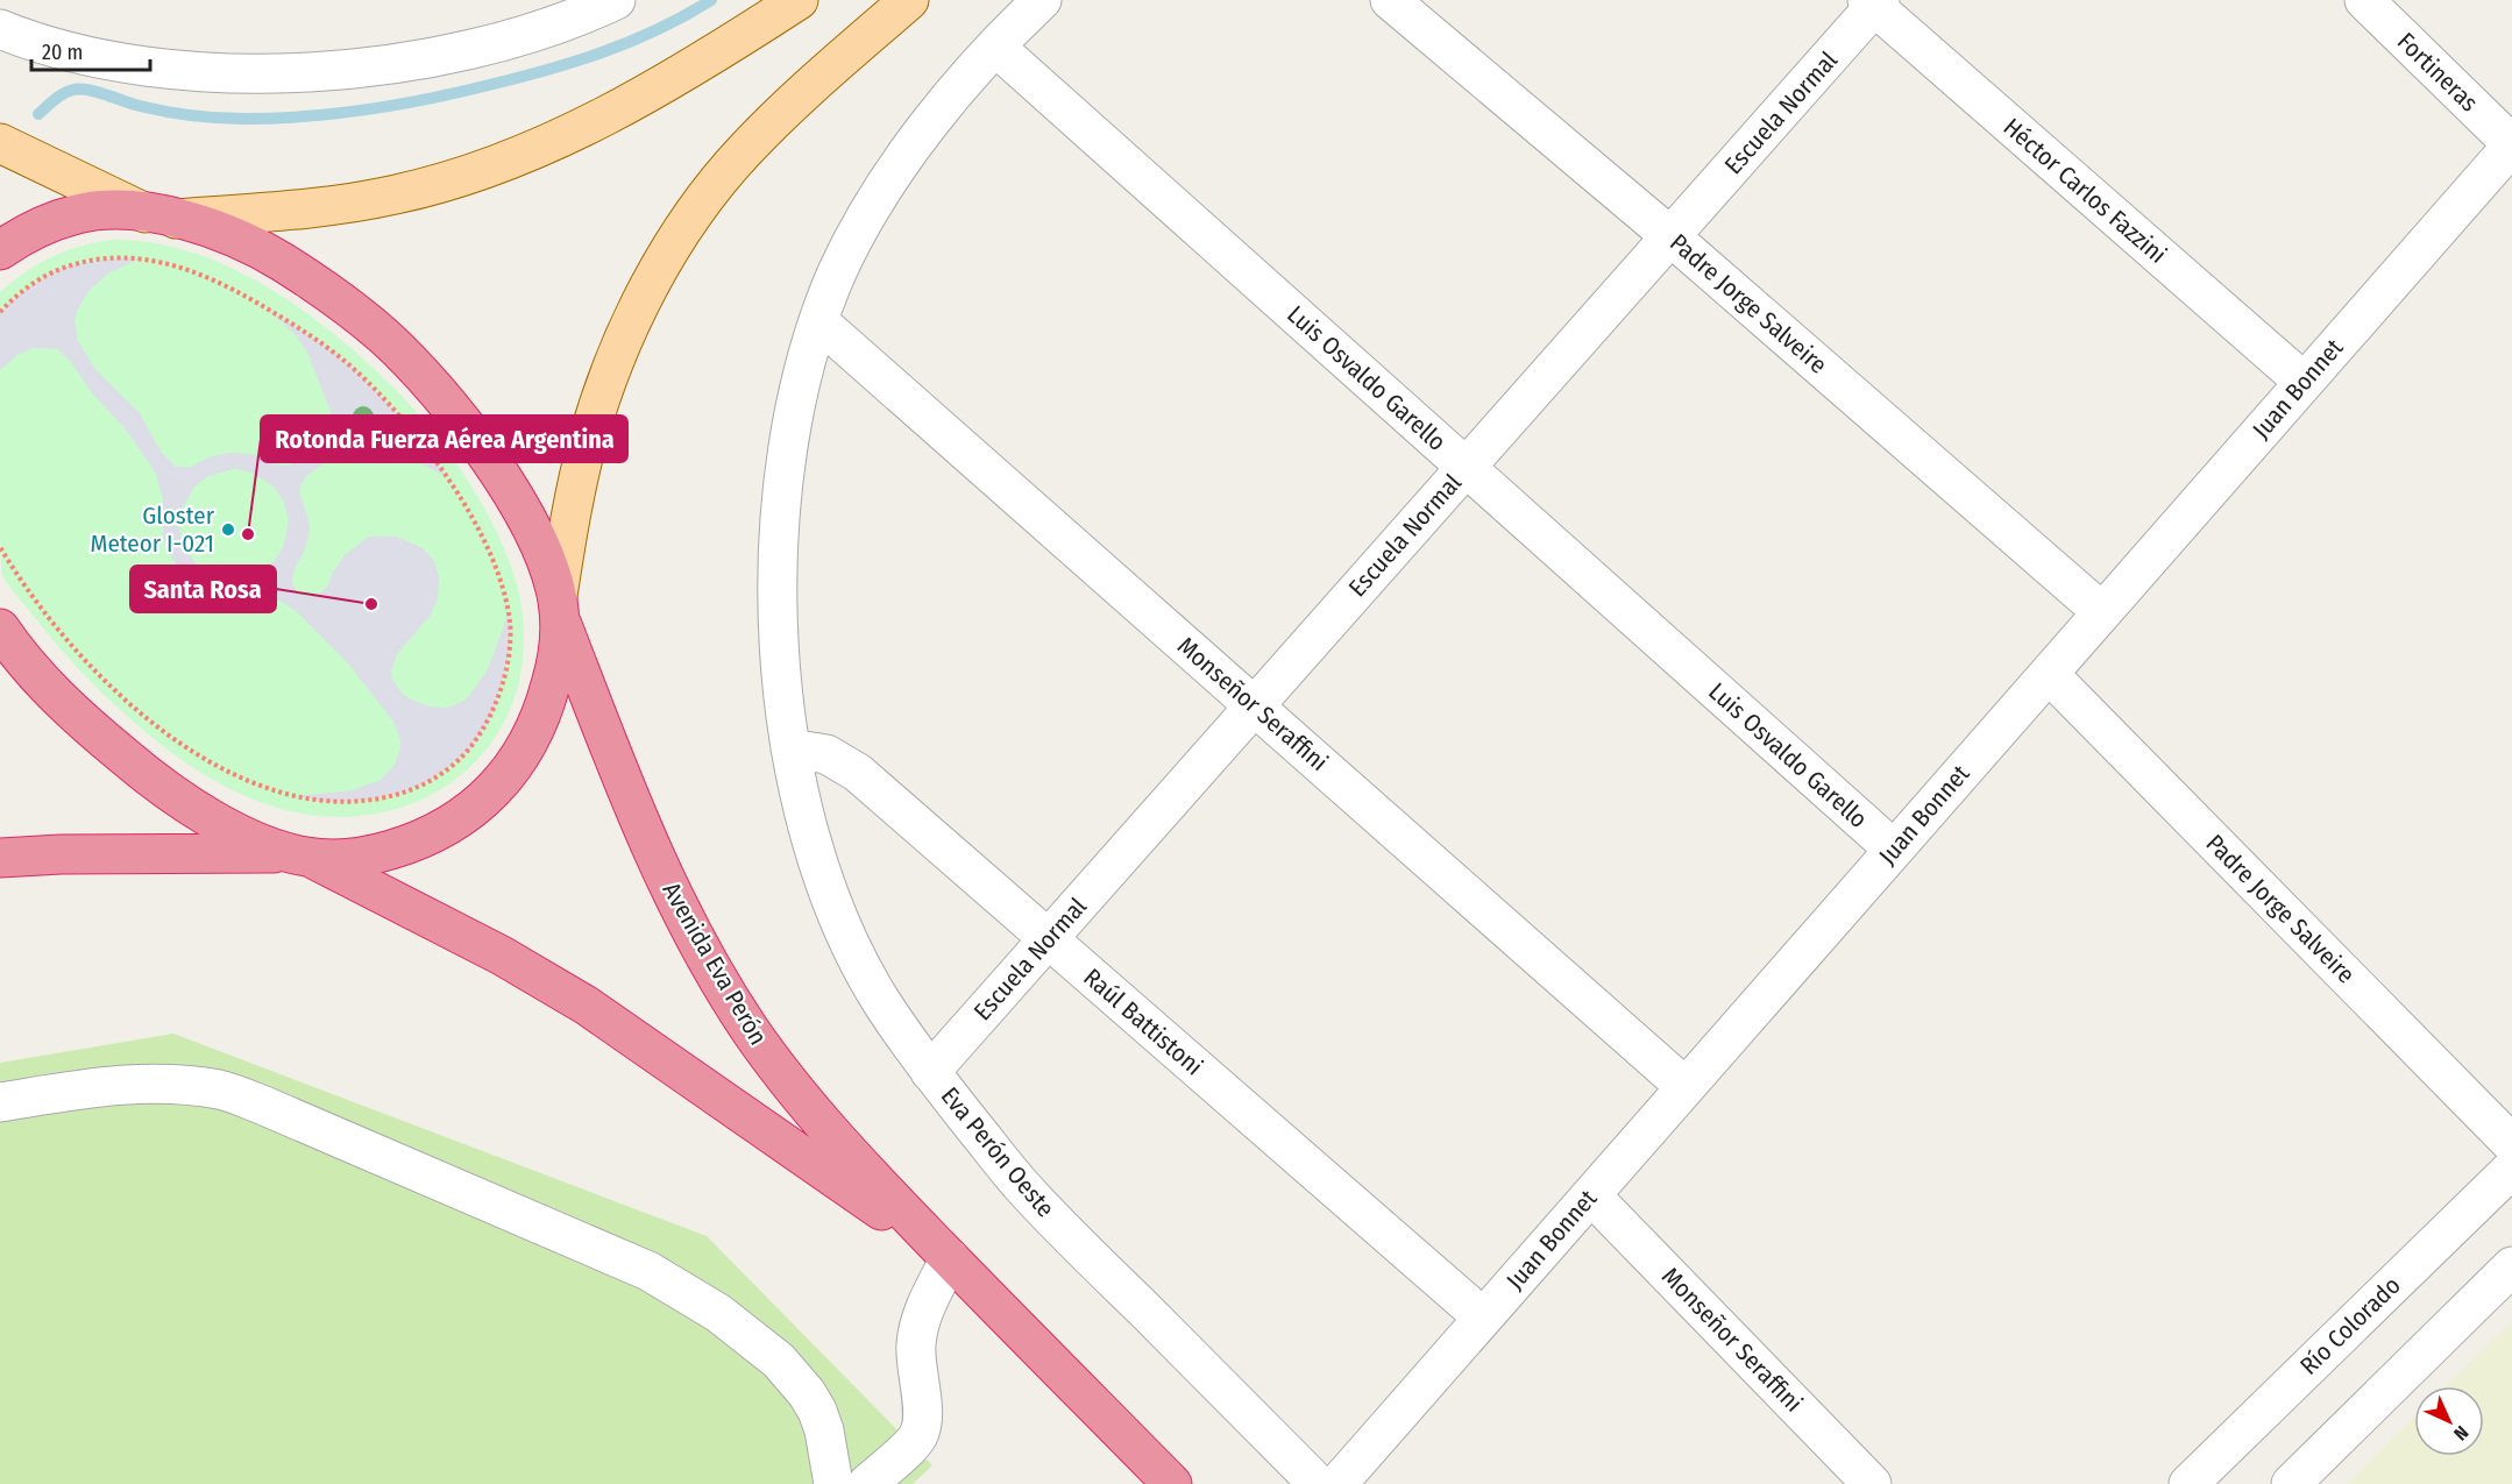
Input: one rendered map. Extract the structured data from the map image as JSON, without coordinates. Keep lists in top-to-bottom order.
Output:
{
  "streets": {
    "highway": ["Avenida Eva Perón"],
    "street": [
      "Fortineras",
      "Escuela Normal",
      "Héctor Carlos Fazzini",
      "Padre Jorge Salveire",
      "Luis Osvaldo Garello",
      "Juan Bonnet",
      "Monseñor Seraffini",
      "Raúl Battistoni",
      "Eva Perón Oeste",
      "Río Colorado"
    ]
  },
  "crossings": [
    ["Fortineras", "Juan Bonnet"],
    ["Escuela Normal", "Héctor Carlos Fazzini"],
    ["Escuela Normal", "Padre Jorge Salveire"],
    ["Escuela Normal", "Luis Osvaldo Garello"],
    ["Escuela Normal", "Monseñor Seraffini"],
    ["Escuela Normal", "Raúl Battistoni"],
    ["Escuela Normal", "Eva Perón Oeste"],
    ["Héctor Carlos Fazzini", "Juan Bonnet"],
    ["Padre Jorge Salveire", "Juan Bonnet"],
    ["Luis Osvaldo Garello", "Juan Bonnet"],
    ["Luis Osvaldo Garello", "Eva Perón Oeste"],
    ["Juan Bonnet", "Monseñor Seraffini"],
    ["Juan Bonnet", "Raúl Battistoni"],
    ["Monseñor Seraffini", "Eva Perón Oeste"],
    ["Raúl Battistoni", "Eva Perón Oeste"]
  ],
  "places": ["Gloster Meteor I-021", "Rotonda Fuerza Aérea Argentina", "Santa Rosa"],
  "scale_bar": "20 m",
  "north": "bottom right"
}
